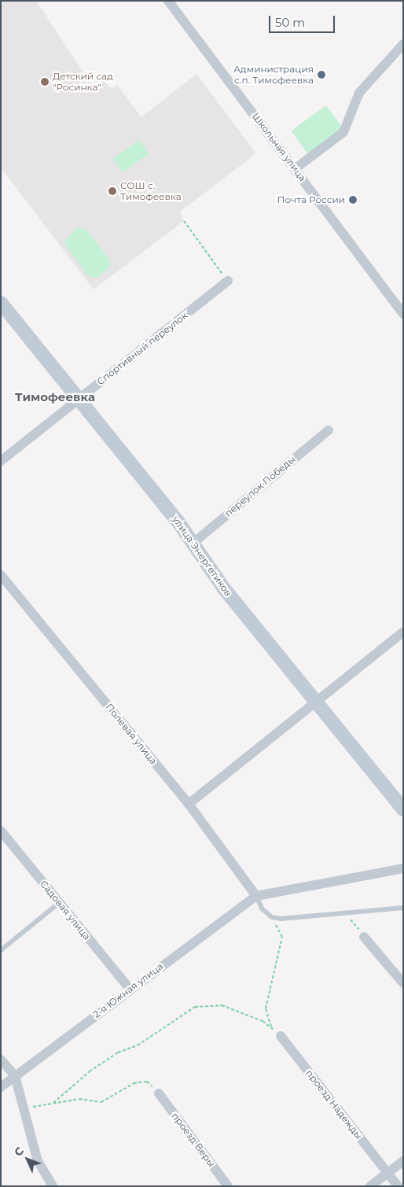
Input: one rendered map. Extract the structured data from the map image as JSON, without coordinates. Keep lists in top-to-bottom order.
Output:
{
  "streets": {
    "street": [
      "Школьная улица",
      "Спортивный переулок",
      "переулок Победы",
      "улица Энергетиков",
      "Полевая улица",
      "Садовая улица",
      "2-я Южная улица",
      "проезд Надежды",
      "проезд Веры"
    ]
  },
  "crossings": [
    ["Спортивный переулок", "улица Энергетиков"],
    ["переулок Победы", "улица Энергетиков"],
    ["Полевая улица", "2-я Южная улица"],
    ["Садовая улица", "2-я Южная улица"]
  ],
  "districts": ["Тимофеевка"],
  "places": [
    "Администрация с.п. Тимофеевка",
    "Детский сад \"Росинка\"",
    "СОШ с. Тимофеевка",
    "Почта России"
  ],
  "scale_bar": "50 m",
  "north": "top left"
}
